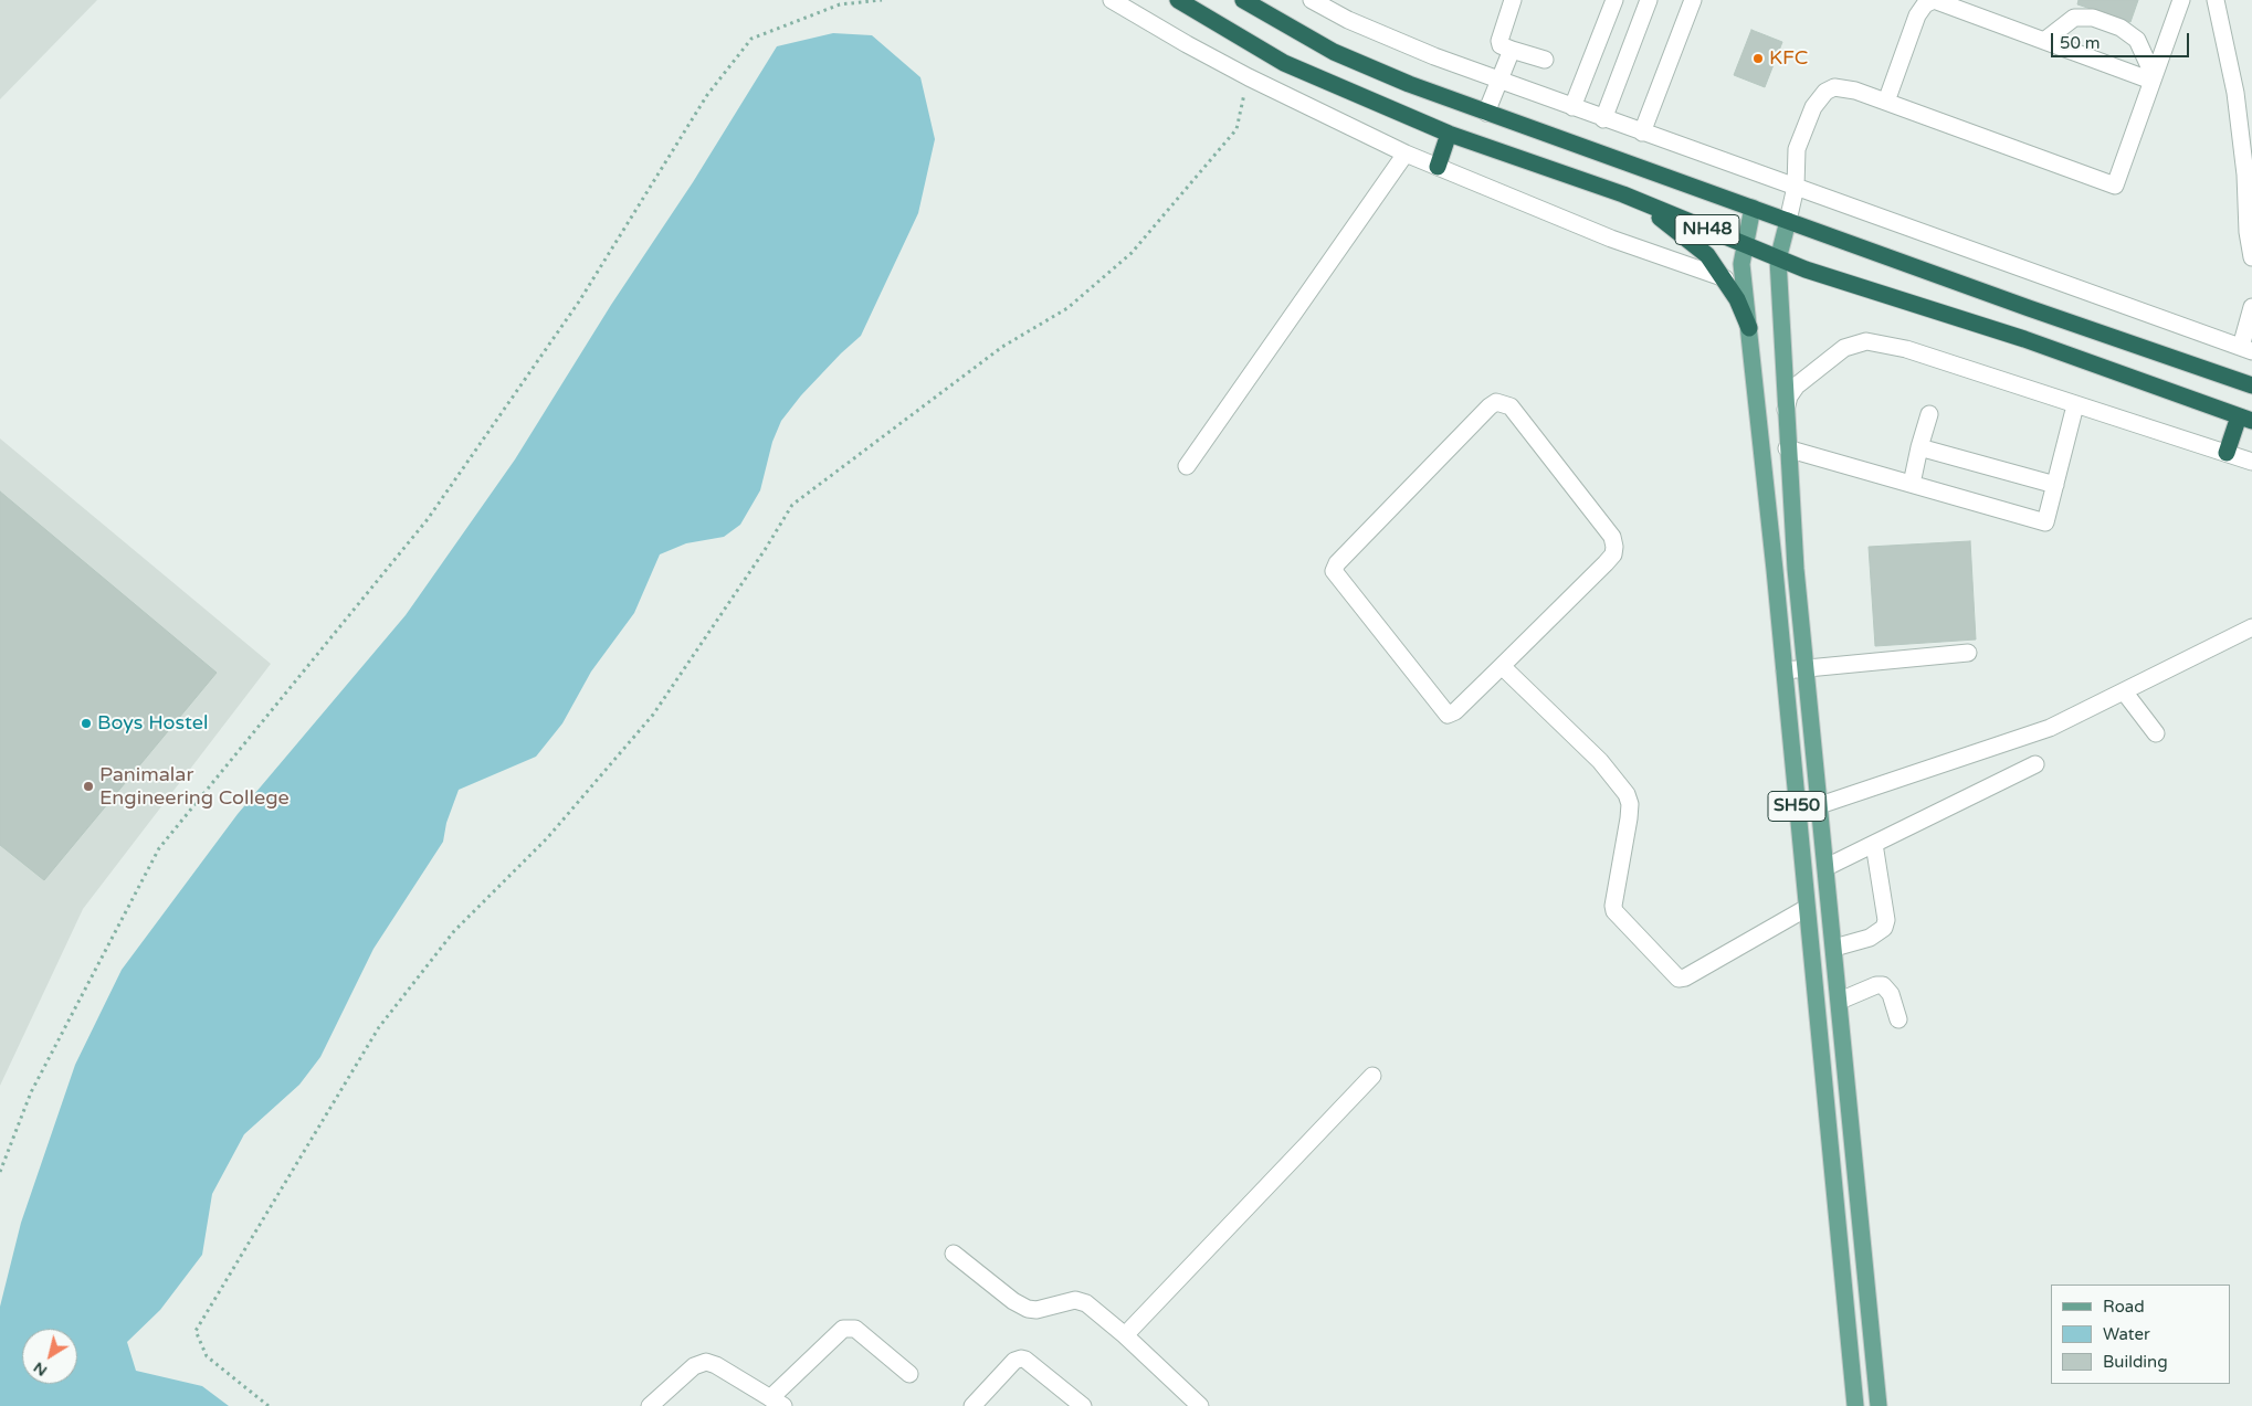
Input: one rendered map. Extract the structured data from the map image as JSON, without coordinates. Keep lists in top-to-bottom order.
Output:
{
  "streets": {
    "highway": ["NH48"],
    "main road": ["SH50"]
  },
  "crossings": [
    ["NH48", "SH50"]
  ],
  "places": ["KFC", "Boys Hostel", "Panimalar Engineering College"],
  "legend": ["Road", "Water", "Building"],
  "scale_bar": "50 m",
  "north": "bottom left"
}
